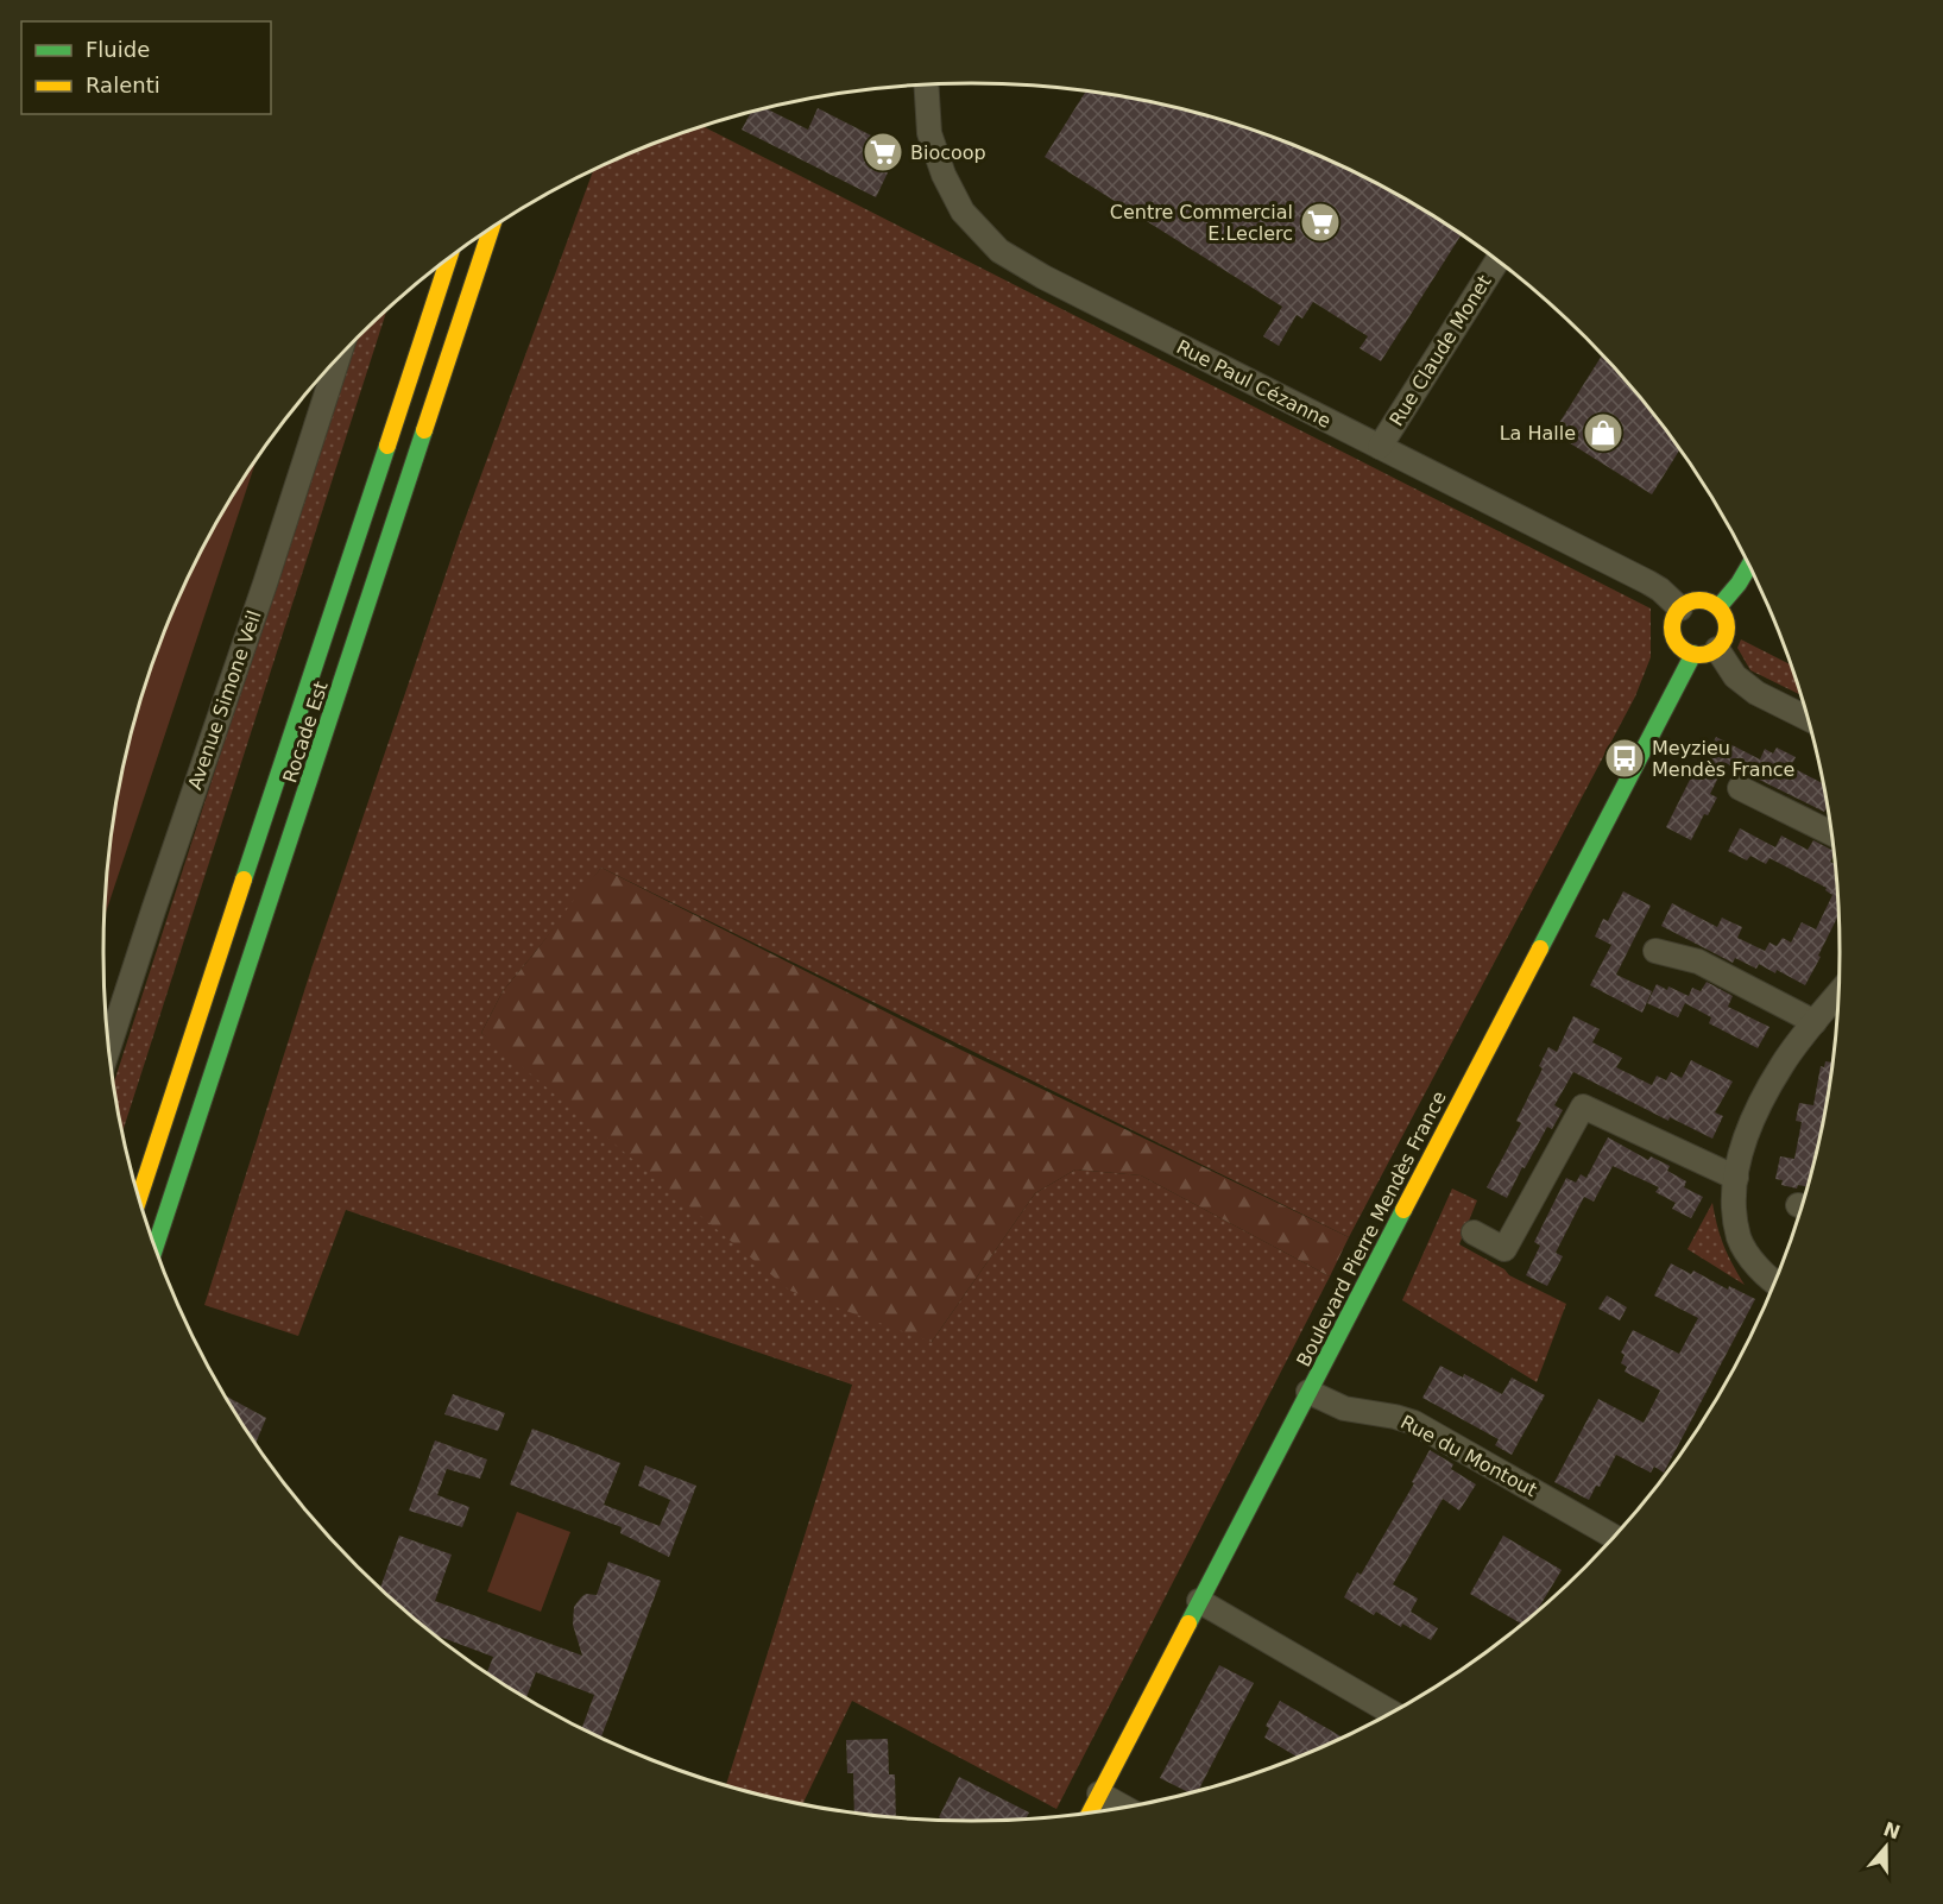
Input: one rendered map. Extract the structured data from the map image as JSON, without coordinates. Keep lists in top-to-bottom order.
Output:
{
  "streets": {
    "main road": ["Rocade Est", "Boulevard Pierre Mendès France"],
    "street": [
      "Rue Claude Monet",
      "Rue Paul Cézanne",
      "Avenue Simone Veil",
      "Rue du Montout"
    ]
  },
  "crossings": [
    ["Rue Claude Monet", "Rue Paul Cézanne"],
    ["Rue Paul Cézanne", "Boulevard Pierre Mendès France"],
    ["Boulevard Pierre Mendès France", "Rue du Montout"]
  ],
  "places": {
    "supermarket": ["Biocoop", "Centre Commercial E.Leclerc"],
    "shop": ["La Halle"],
    "bus stop": ["Meyzieu Mendès France"]
  },
  "legend": ["Fluide", "Ralenti"],
  "north": "top"
}
